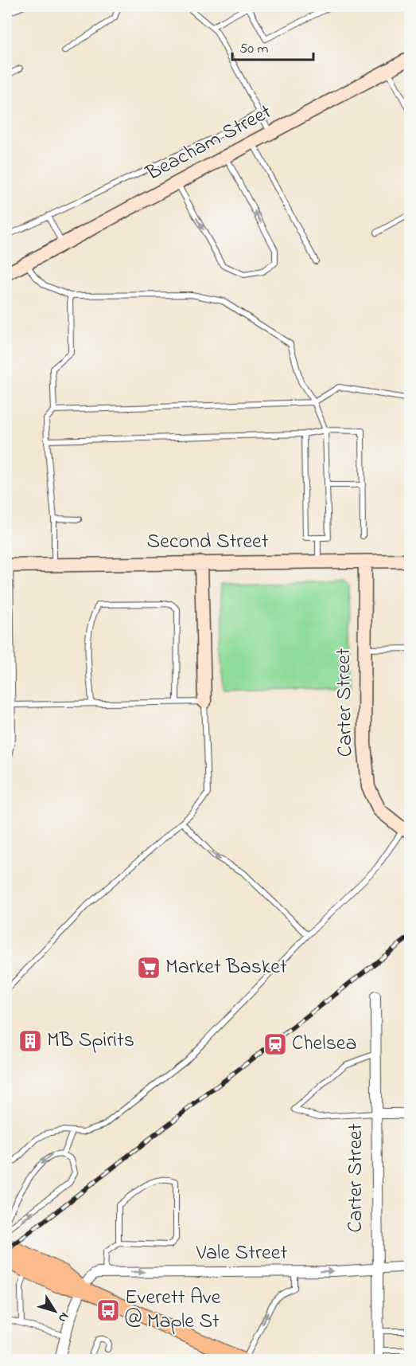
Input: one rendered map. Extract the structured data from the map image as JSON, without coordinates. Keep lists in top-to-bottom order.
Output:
{
  "streets": {
    "main road": ["Beacham Street", "Second Street", "Carter Street"],
    "street": ["Vale Street"]
  },
  "crossings": [
    ["Second Street", "Carter Street"],
    ["Carter Street", "Vale Street"]
  ],
  "one_way": ["Vale Street"],
  "places": {
    "supermarket": ["Market Basket"],
    "building": ["MB Spirits"],
    "station": ["Chelsea"],
    "bus stop": ["Everett Ave @ Maple St"]
  },
  "scale_bar": "50 m",
  "north": "bottom right"
}
